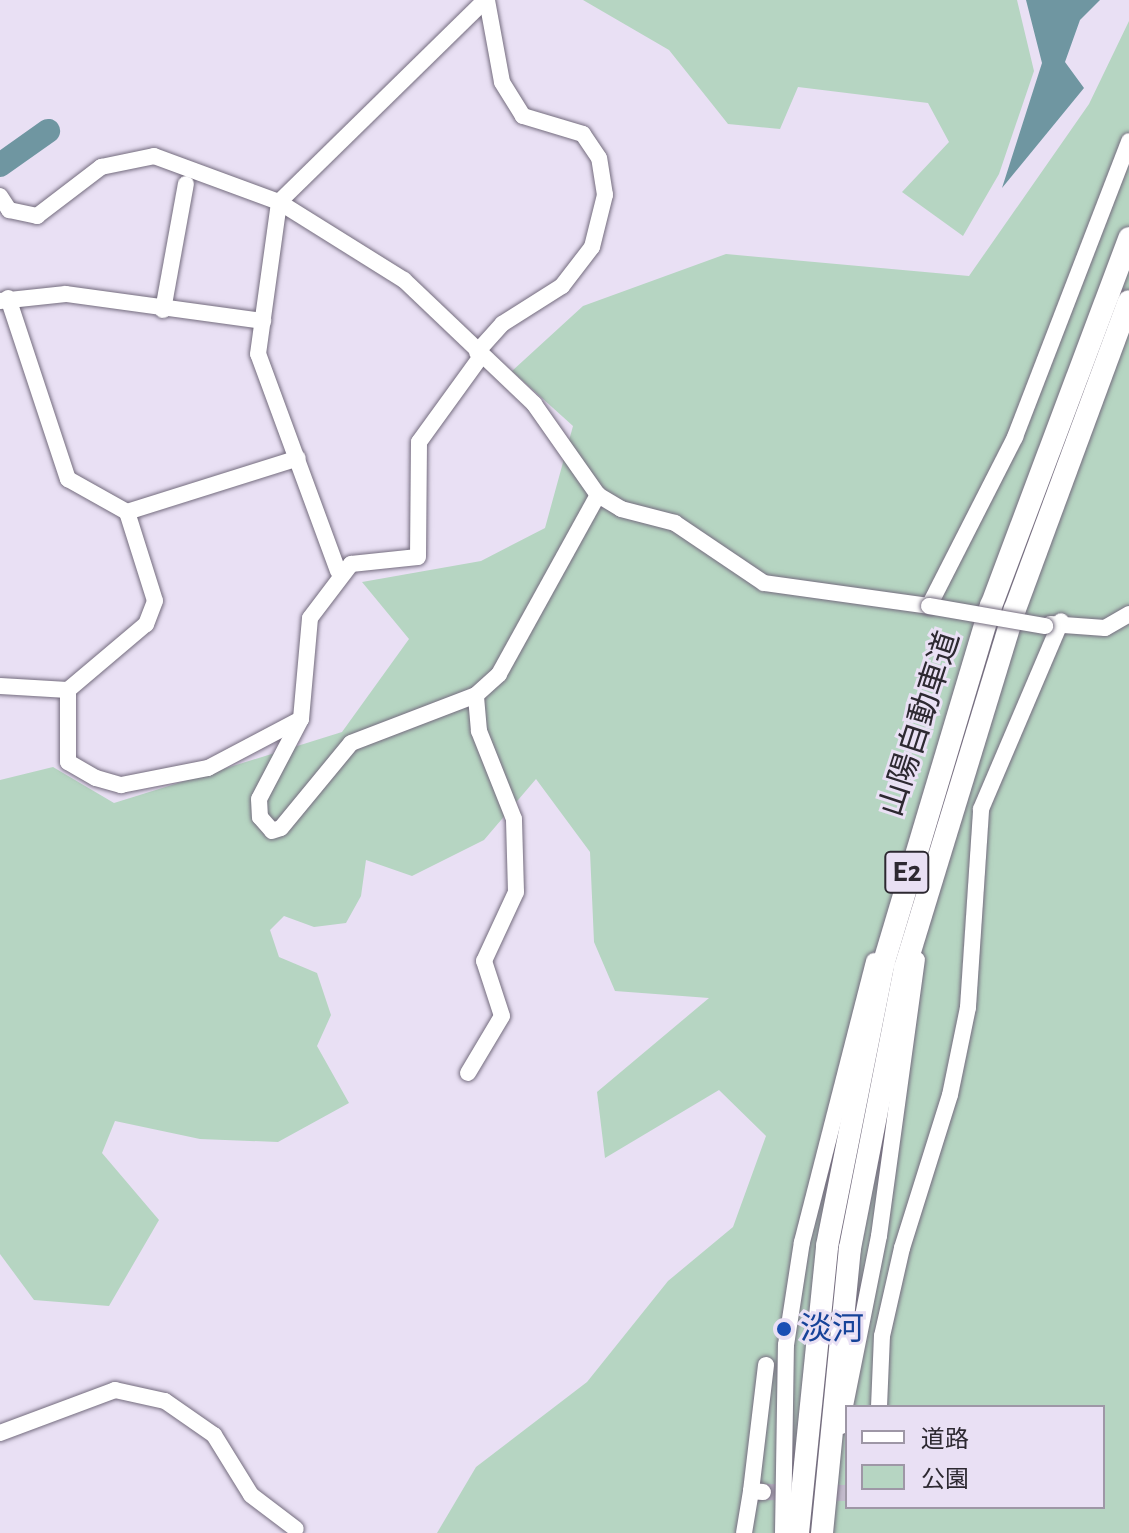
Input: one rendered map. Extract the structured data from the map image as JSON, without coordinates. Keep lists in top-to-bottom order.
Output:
{
  "streets": {
    "highway": ["山陽自動車道", "E2"]
  },
  "places": ["淡河"],
  "legend": ["道路", "公園"]
}
